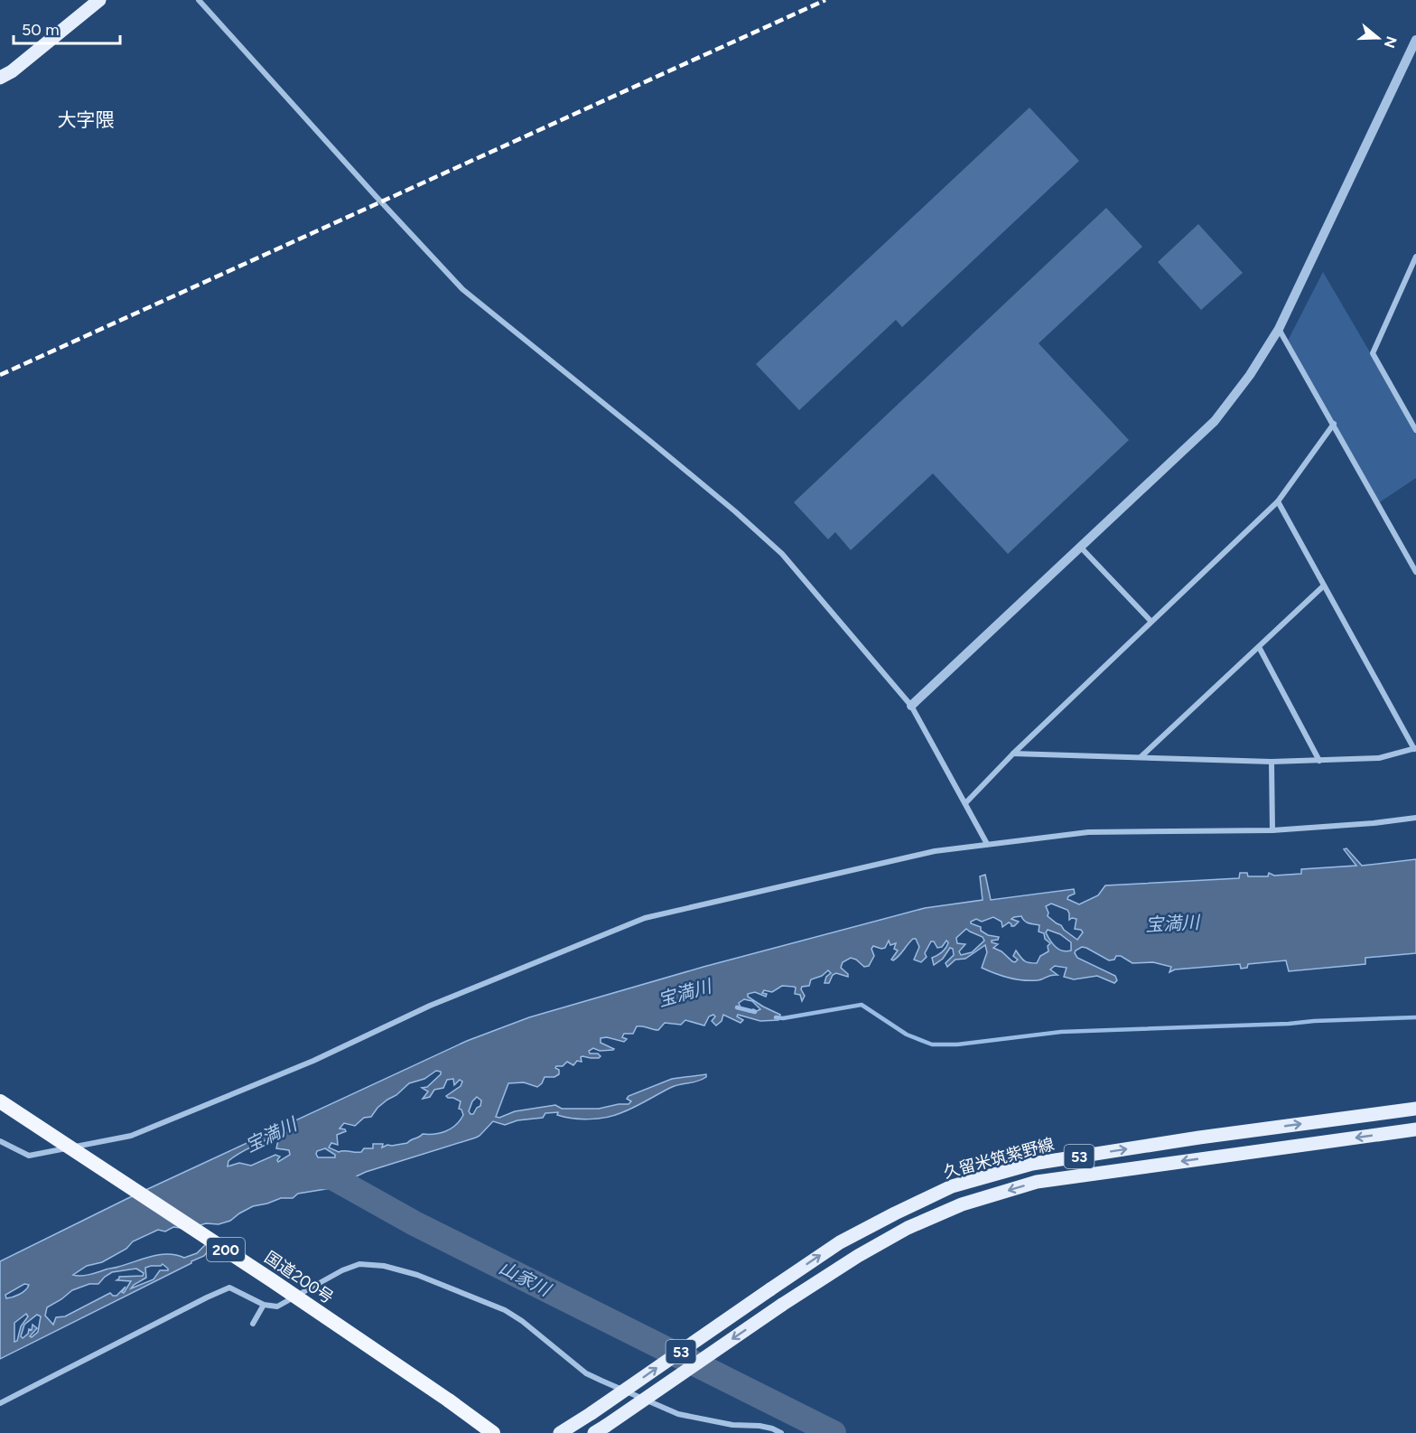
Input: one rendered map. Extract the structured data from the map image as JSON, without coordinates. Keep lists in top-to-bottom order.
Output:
{
  "streets": {
    "highway": ["200", "国道200号"],
    "main road": ["53", "久留米筑紫野線"]
  },
  "districts": ["大字隈"],
  "water": ["宝満川", "山家川"],
  "scale_bar": "50 m",
  "north": "right"
}
